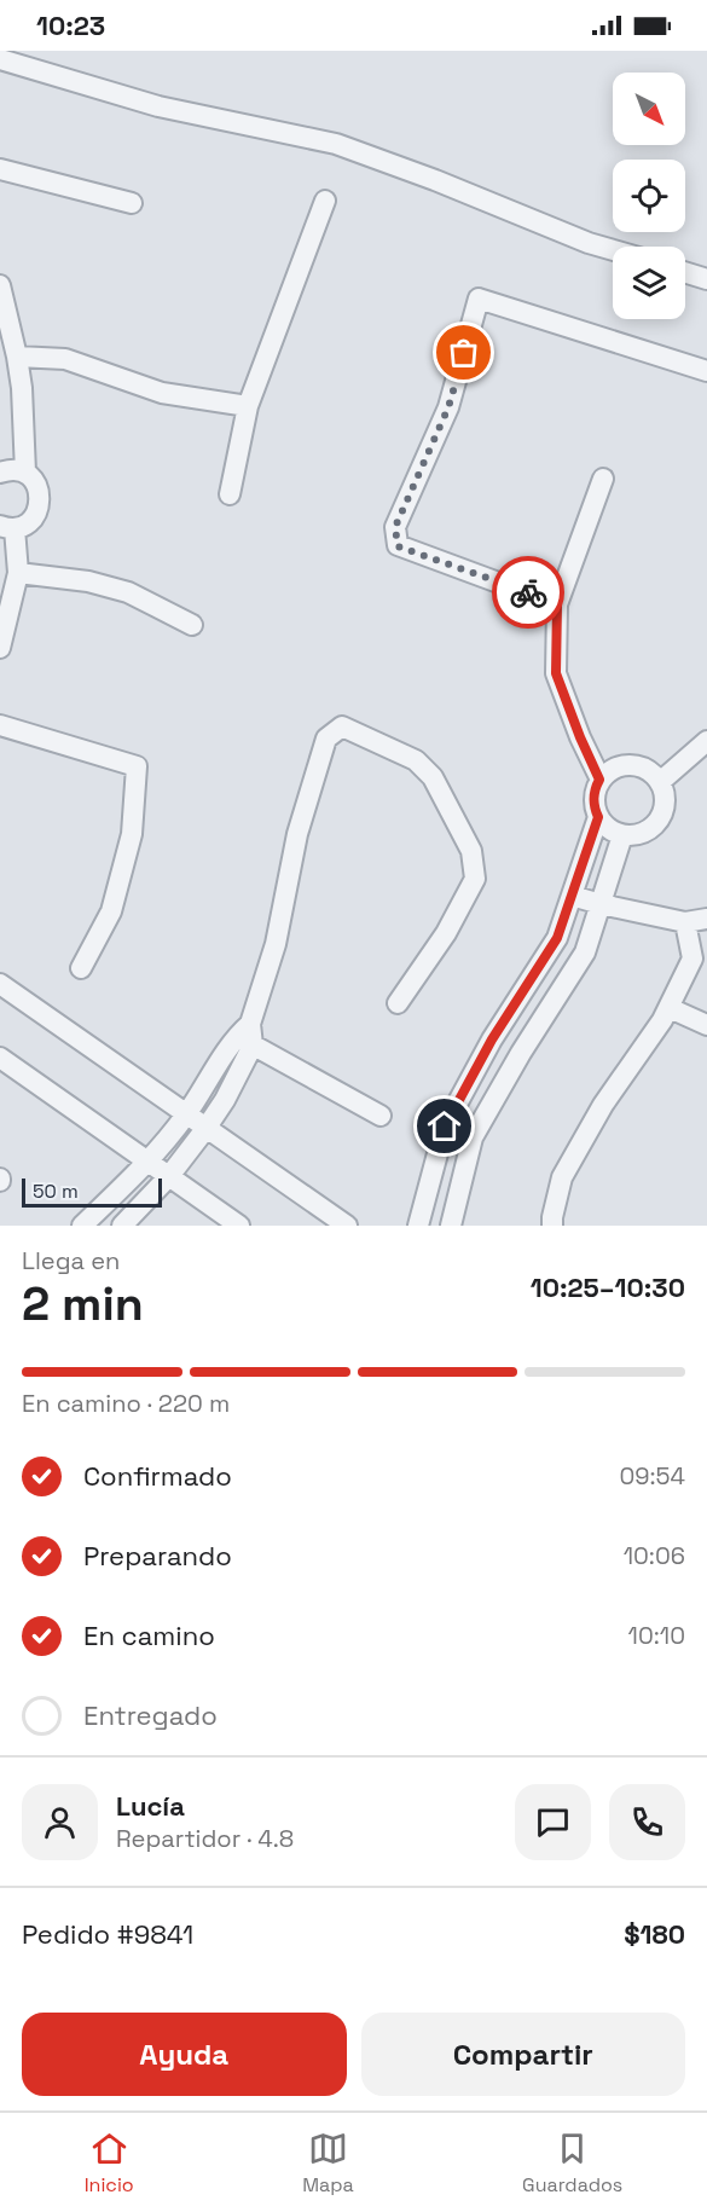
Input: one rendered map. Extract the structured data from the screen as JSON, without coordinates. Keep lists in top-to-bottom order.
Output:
{
  "scale_bar": "50 m",
  "north": "bottom right",
  "page": {
    "status": "10:23",
    "scale": "50 m",
    "heading": ["2 min", "Llega en", "10:25–10:30"],
    "panel": [
      "Lucía",
      "Repartidor · 4.8",
      "Pedido #9841",
      "$180"
    ],
    "bar": "En camino · 220 m",
    "list": [
      ["Confirmado", "09:54"],
      ["Preparando", "10:06"],
      ["En camino", "10:10"],
      "Entregado"
    ],
    "buttons": ["Ayuda", "Compartir"],
    "tabs": ["Inicio", "Mapa", "Guardados"]
  }
}
